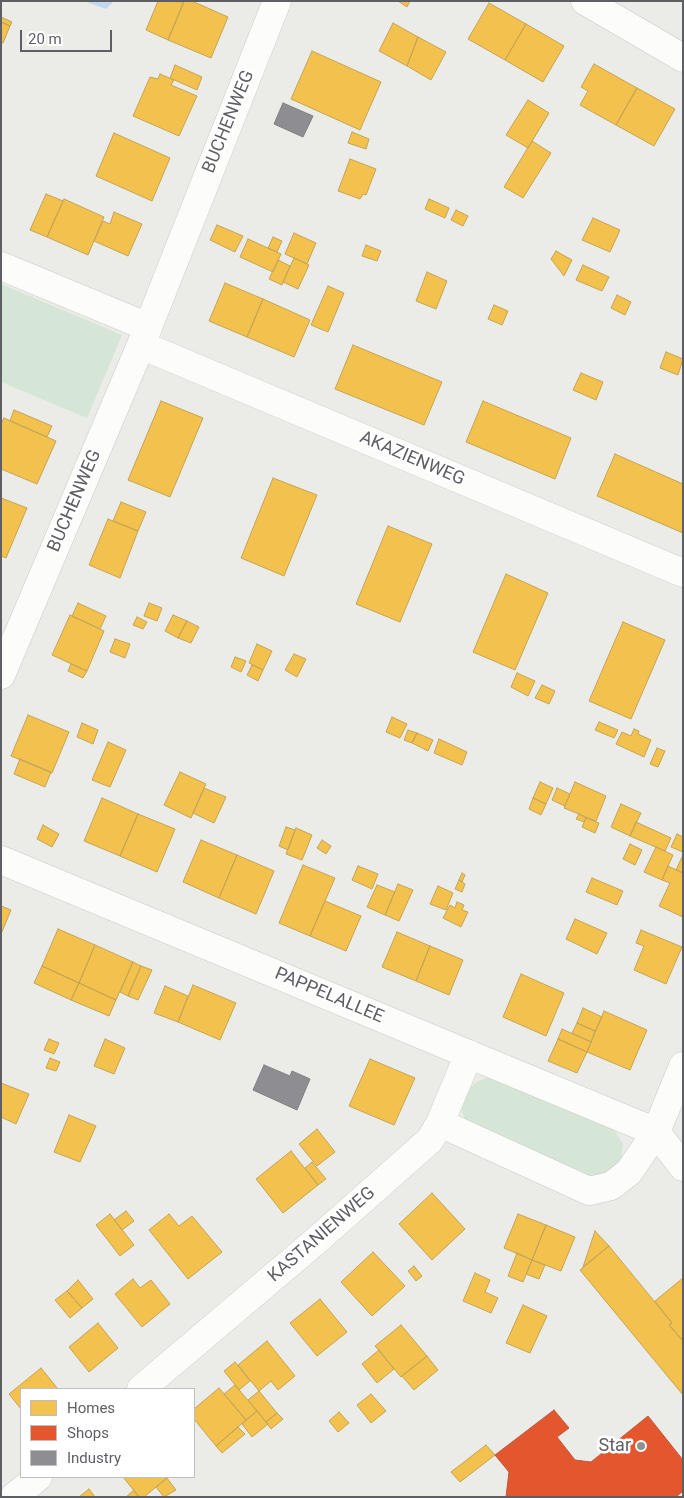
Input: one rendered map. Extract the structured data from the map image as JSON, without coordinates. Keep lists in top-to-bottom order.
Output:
{
  "streets": {
    "street": [
      "BUCHENWEG",
      "AKAZIENWEG",
      "PAPPELALLEE",
      "KASTANIENWEG"
    ]
  },
  "crossings": [
    ["BUCHENWEG", "AKAZIENWEG"],
    ["PAPPELALLEE", "KASTANIENWEG"]
  ],
  "places": ["Star"],
  "legend": ["Homes", "Shops", "Industry"],
  "scale_bar": "20 m"
}
